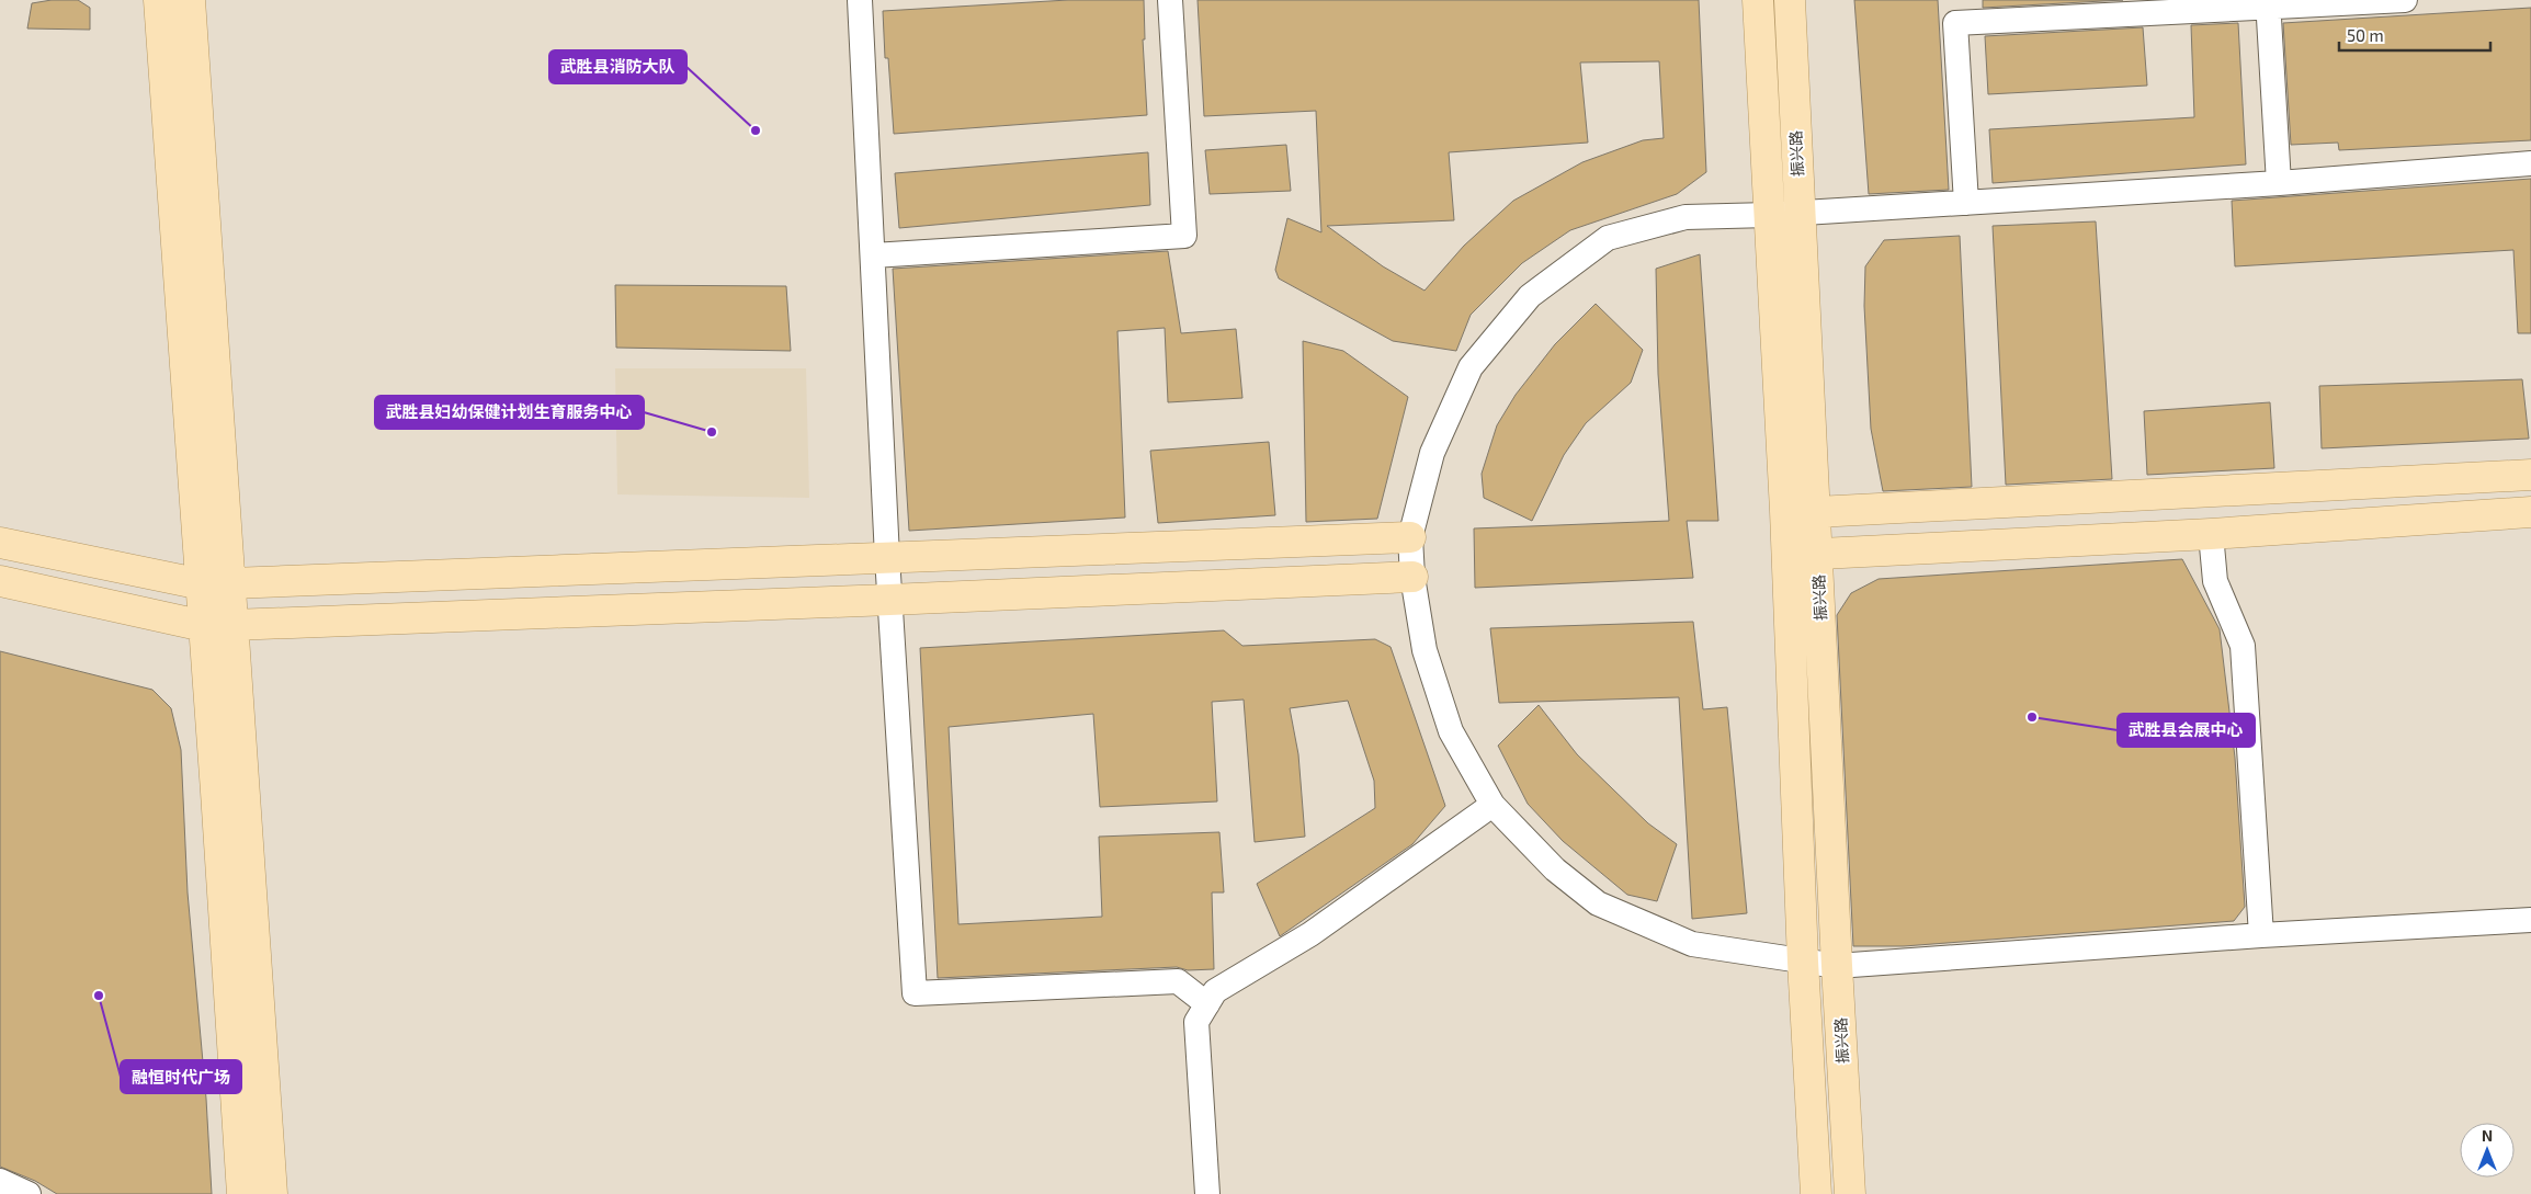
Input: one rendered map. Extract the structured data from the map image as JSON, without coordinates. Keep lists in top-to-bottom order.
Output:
{
  "streets": {
    "main road": ["振兴路"]
  },
  "places": [
    "武胜县消防大队",
    "武胜县妇幼保健计划生育服务中心",
    "武胜县会展中心",
    "融恒时代广场"
  ],
  "scale_bar": "50 m",
  "north": "top"
}
